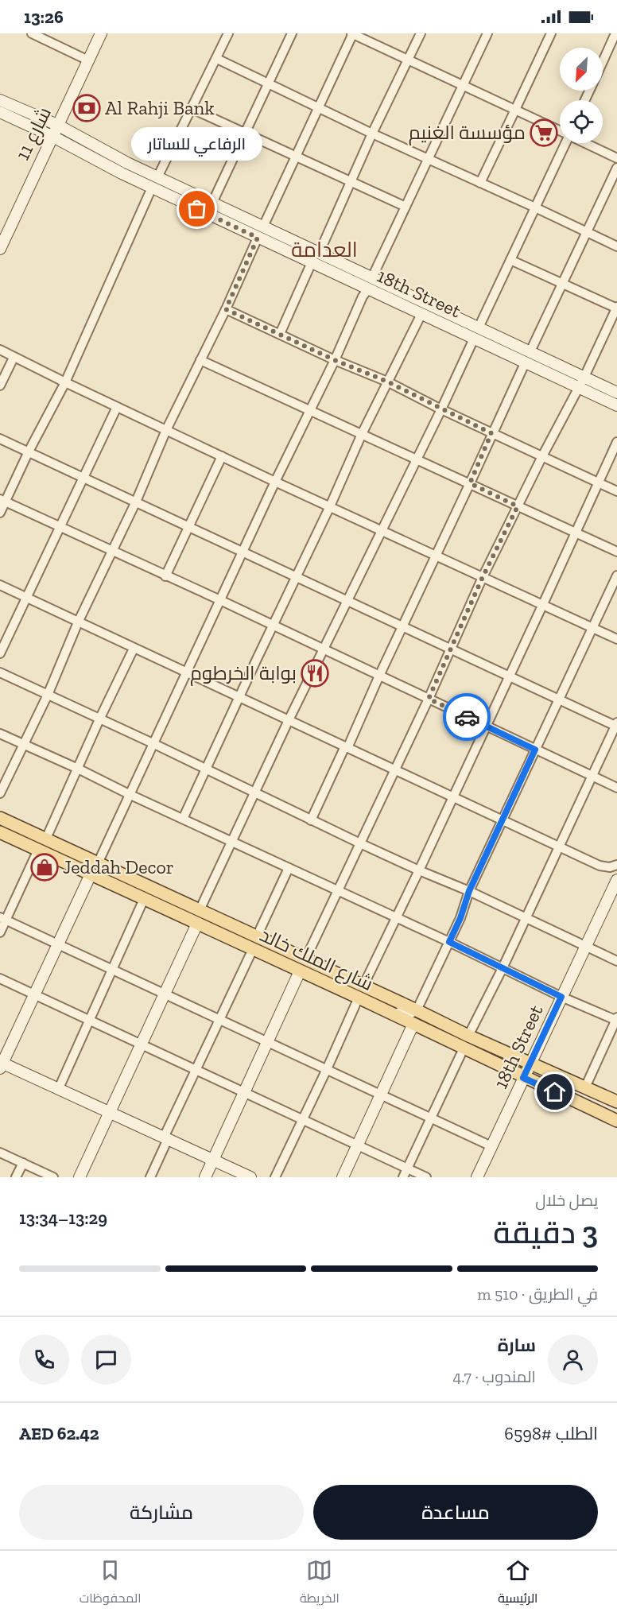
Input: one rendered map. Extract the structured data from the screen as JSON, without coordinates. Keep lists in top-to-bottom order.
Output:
{
  "streets": {
    "main road": ["شارع الملك خالد"],
    "street": ["شارع 11", "18th Street"]
  },
  "crossings": [
    ["شارع 11", "18th Street"],
    ["18th Street", "شارع الملك خالد"]
  ],
  "districts": ["العدامة"],
  "places": {
    "bank": ["Al Rahji Bank"],
    "supermarket": ["مؤسسة الغنيم"],
    "other": ["الرفاعي للساتار"],
    "restaurant": ["بوابة الخرطوم"],
    "shop": ["Jeddah Decor"]
  },
  "north": "bottom left",
  "page": {
    "status": "13:26",
    "bubble": "الرفاعي للساتار",
    "heading": ["3 دقيقة", "يصل خلال", "13:29–13:34"],
    "panel": [
      "سارة",
      "المندوب · 4.7",
      "الطلب #6598",
      "AED 62.42"
    ],
    "bar": "في الطريق · 510 m",
    "buttons": ["مساعدة", "مشاركة"],
    "tabs": ["الرئيسية", "الخريطة", "المحفوظات"]
  }
}
